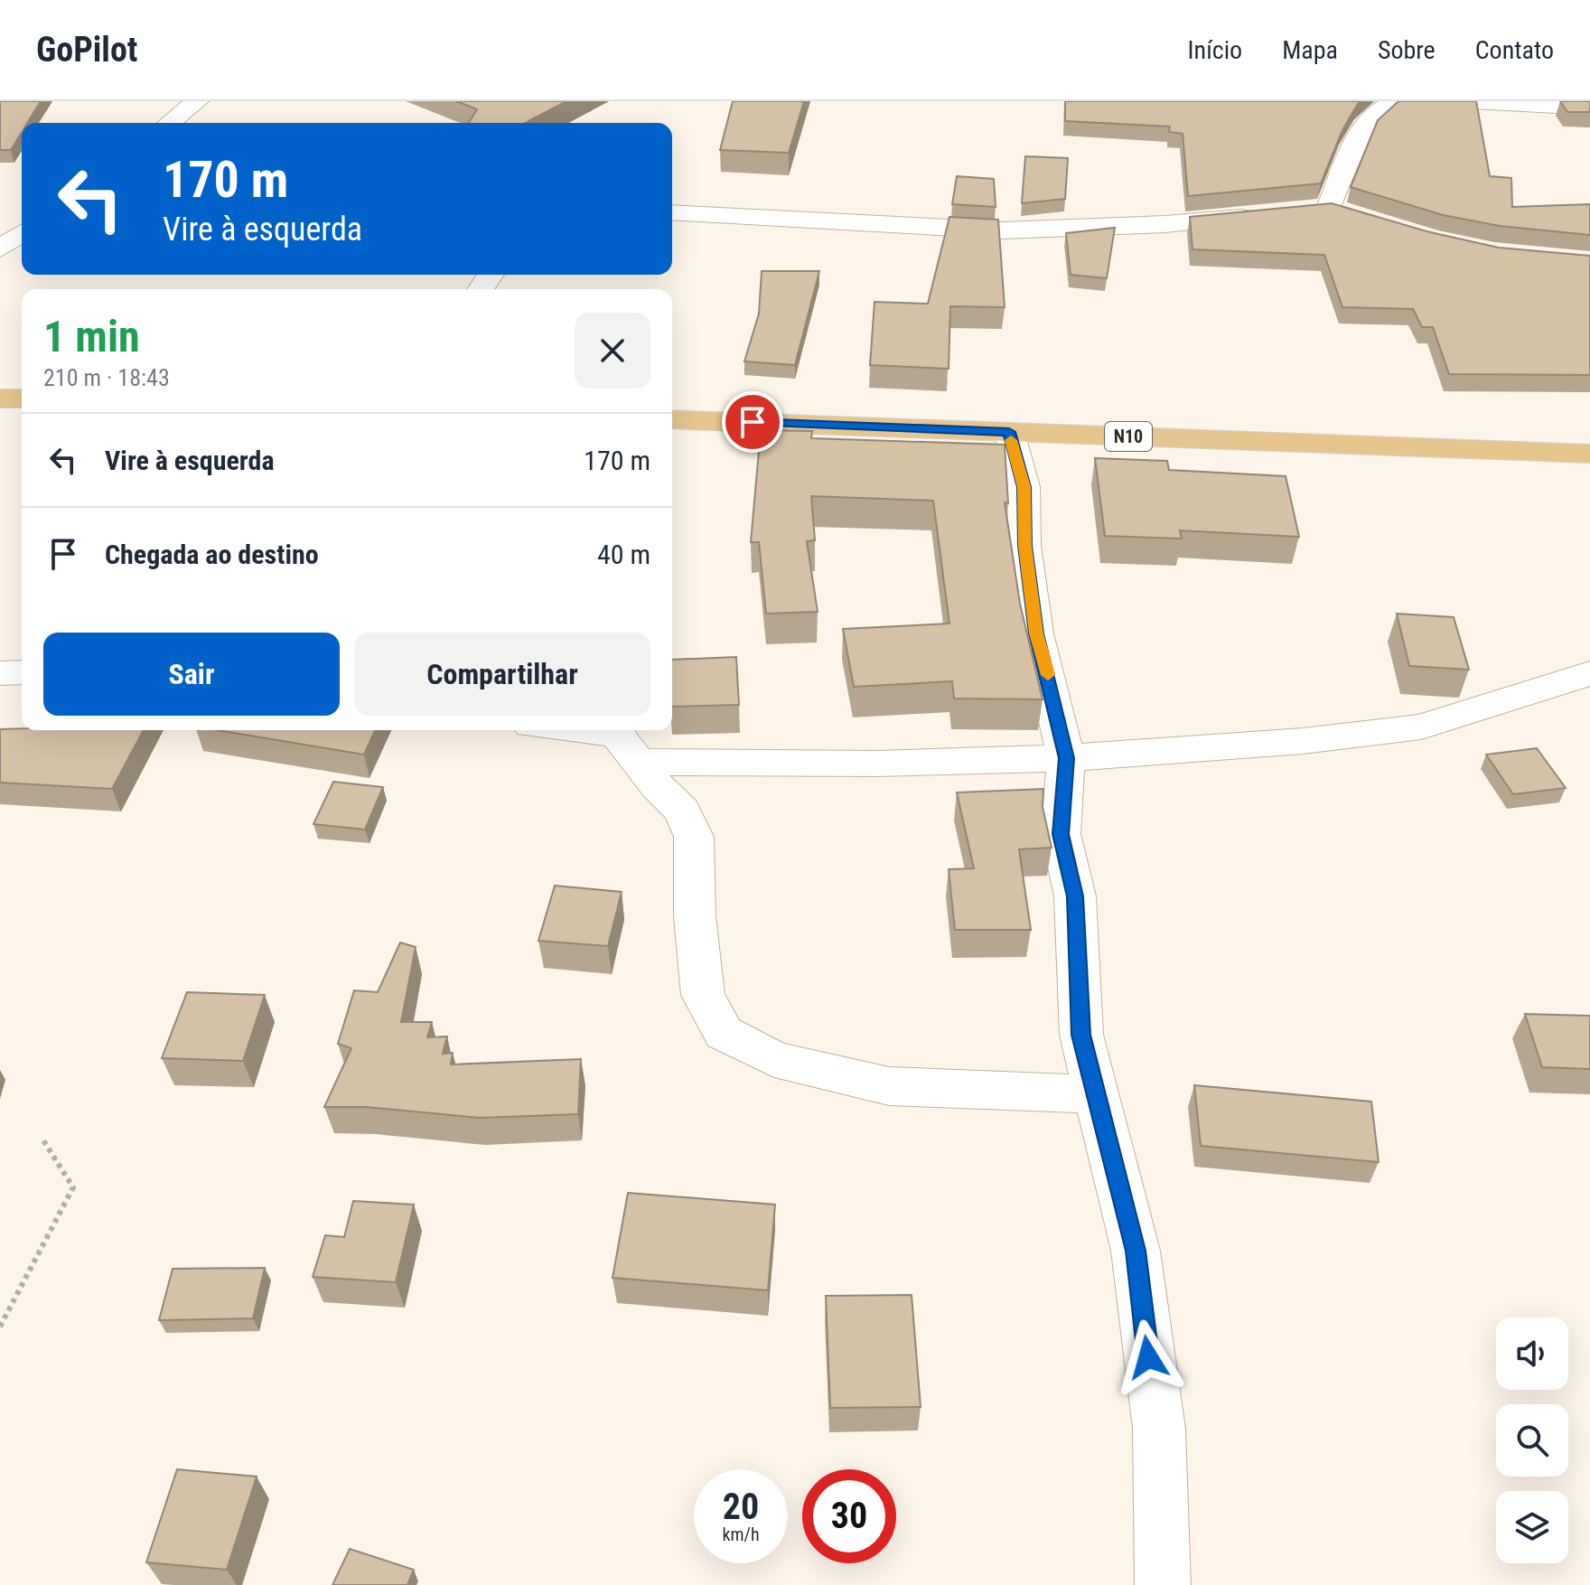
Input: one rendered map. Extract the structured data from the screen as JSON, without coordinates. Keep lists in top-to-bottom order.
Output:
{
  "streets": {
    "main road": ["N10"]
  },
  "page": {
    "header": "GoPilot",
    "nav": [
      "Início",
      "Mapa",
      "Sobre",
      "Contato"
    ],
    "turn": ["170 m", "Vire à esquerda"],
    "heading": ["1 min", "210 m · 18:43"],
    "list": [
      {
        "name": "Vire à esquerda",
        "value": "170 m"
      },
      {
        "name": "Chegada ao destino",
        "value": "40 m"
      }
    ],
    "buttons": ["Sair", "Compartilhar"],
    "speed": "20 km/h",
    "limit": "30"
  }
}
